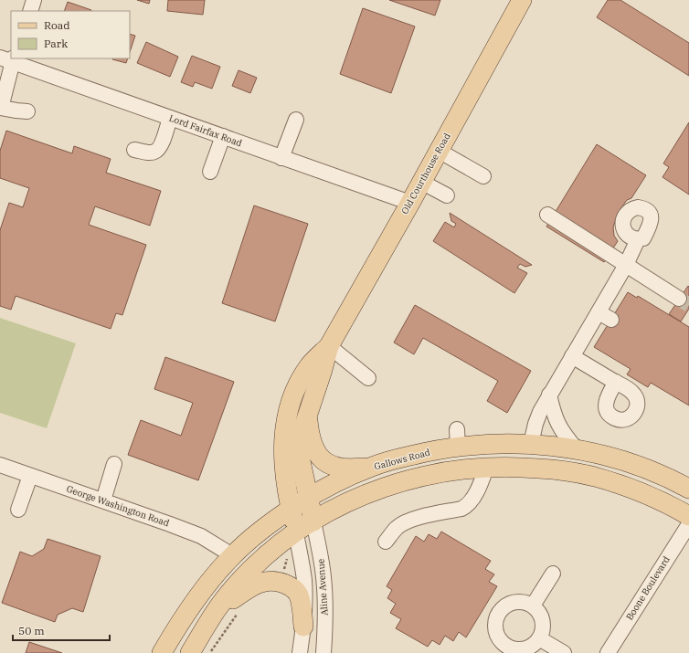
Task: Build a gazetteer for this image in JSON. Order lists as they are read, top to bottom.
{
  "streets": {
    "main road": ["Old Courthouse Road", "Gallows Road"],
    "street": [
      "Lord Fairfax Road",
      "George Washington Road",
      "Aline Avenue",
      "Boone Boulevard"
    ]
  },
  "crossings": [
    ["Lord Fairfax Road", "Old Courthouse Road"],
    ["Old Courthouse Road", "Gallows Road"],
    ["Old Courthouse Road", "Aline Avenue"],
    ["Gallows Road", "George Washington Road"]
  ],
  "legend": ["Road", "Park"],
  "scale_bar": "50 m"
}
